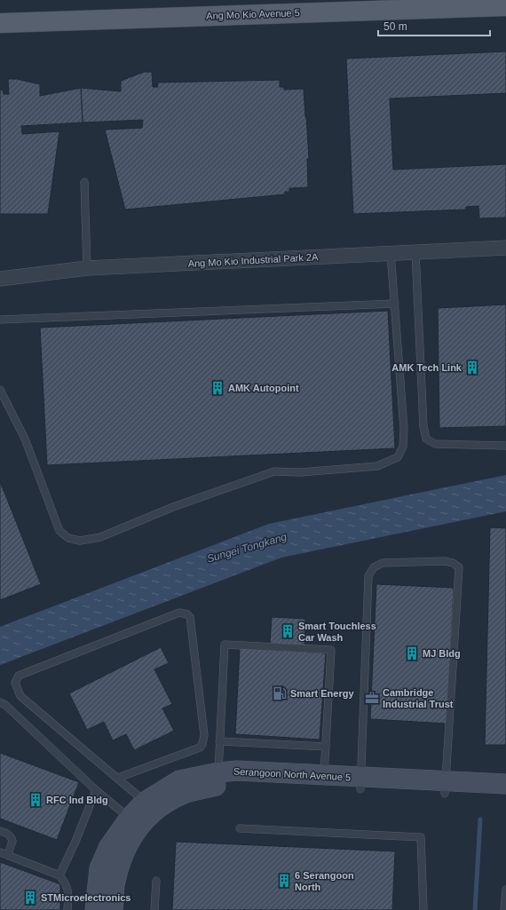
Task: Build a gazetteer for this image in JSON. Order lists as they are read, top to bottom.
{
  "streets": {
    "main road": ["Ang Mo Kio Avenue 5"],
    "street": ["Ang Mo Kio Industrial Park 2A", "Serangoon North Avenue 5"]
  },
  "water": ["Sungei Tongkang"],
  "places": {
    "building": [
      "AMK Tech Link",
      "AMK Autopoint",
      "Smart Touchless Car Wash",
      "MJ Bldg",
      "RFC Ind Bldg",
      "6 Serangoon North",
      "STMicroelectronics"
    ],
    "fuel station": ["Smart Energy"],
    "office": ["Cambridge Industrial Trust"]
  },
  "scale_bar": "50 m"
}
